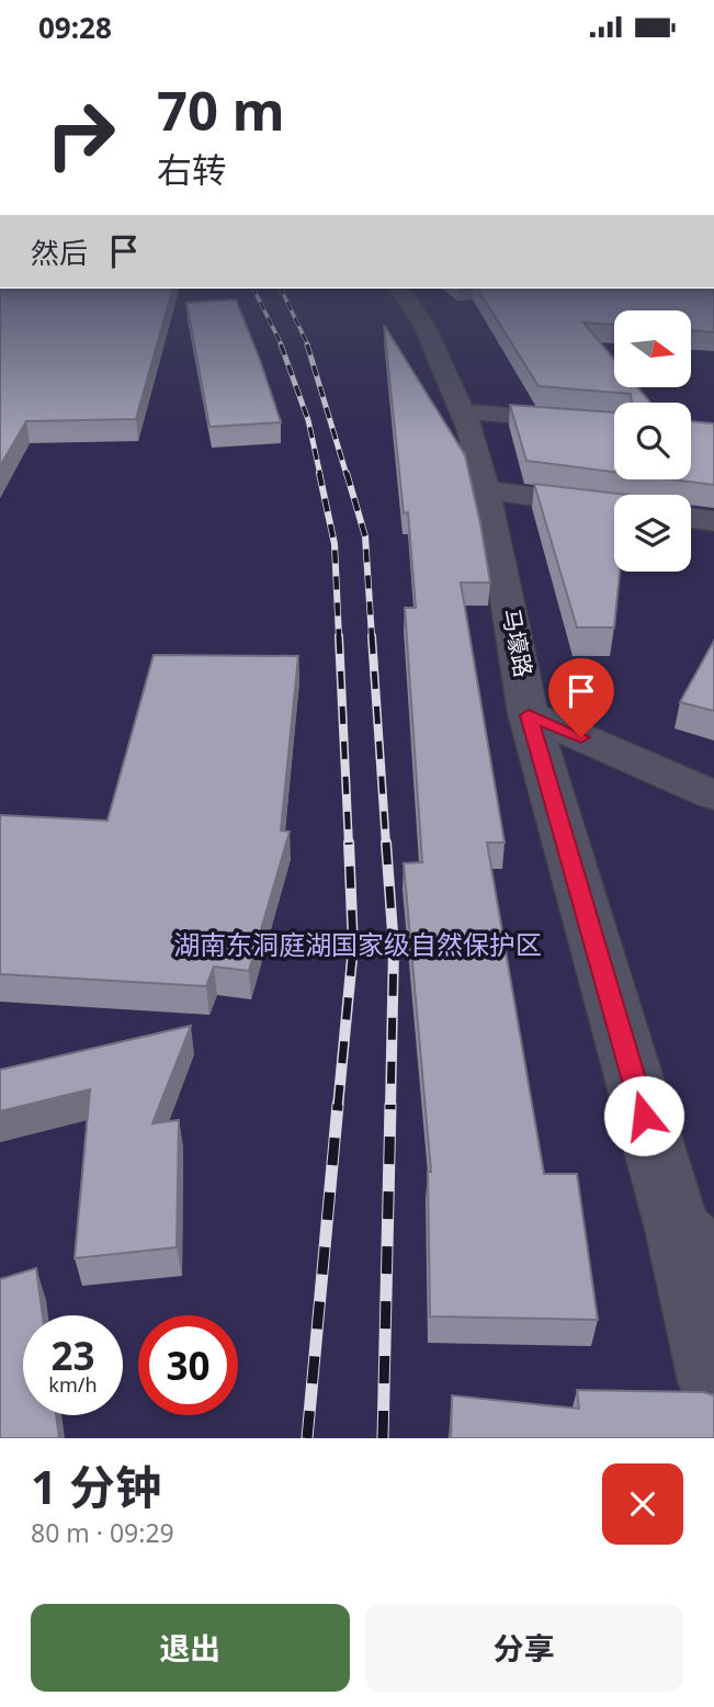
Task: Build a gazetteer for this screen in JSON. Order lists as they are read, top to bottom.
{
  "streets": {
    "street": ["马壕路"]
  },
  "parks": ["湖南东洞庭湖国家级自然保护区"],
  "north": "right",
  "page": {
    "status": "09:28",
    "turn": ["70 m", "右转"],
    "then": "然后",
    "speed": "23 km/h",
    "limit": "30",
    "heading": ["1 分钟", "80 m · 09:29"],
    "buttons": ["退出", "分享"]
  }
}
